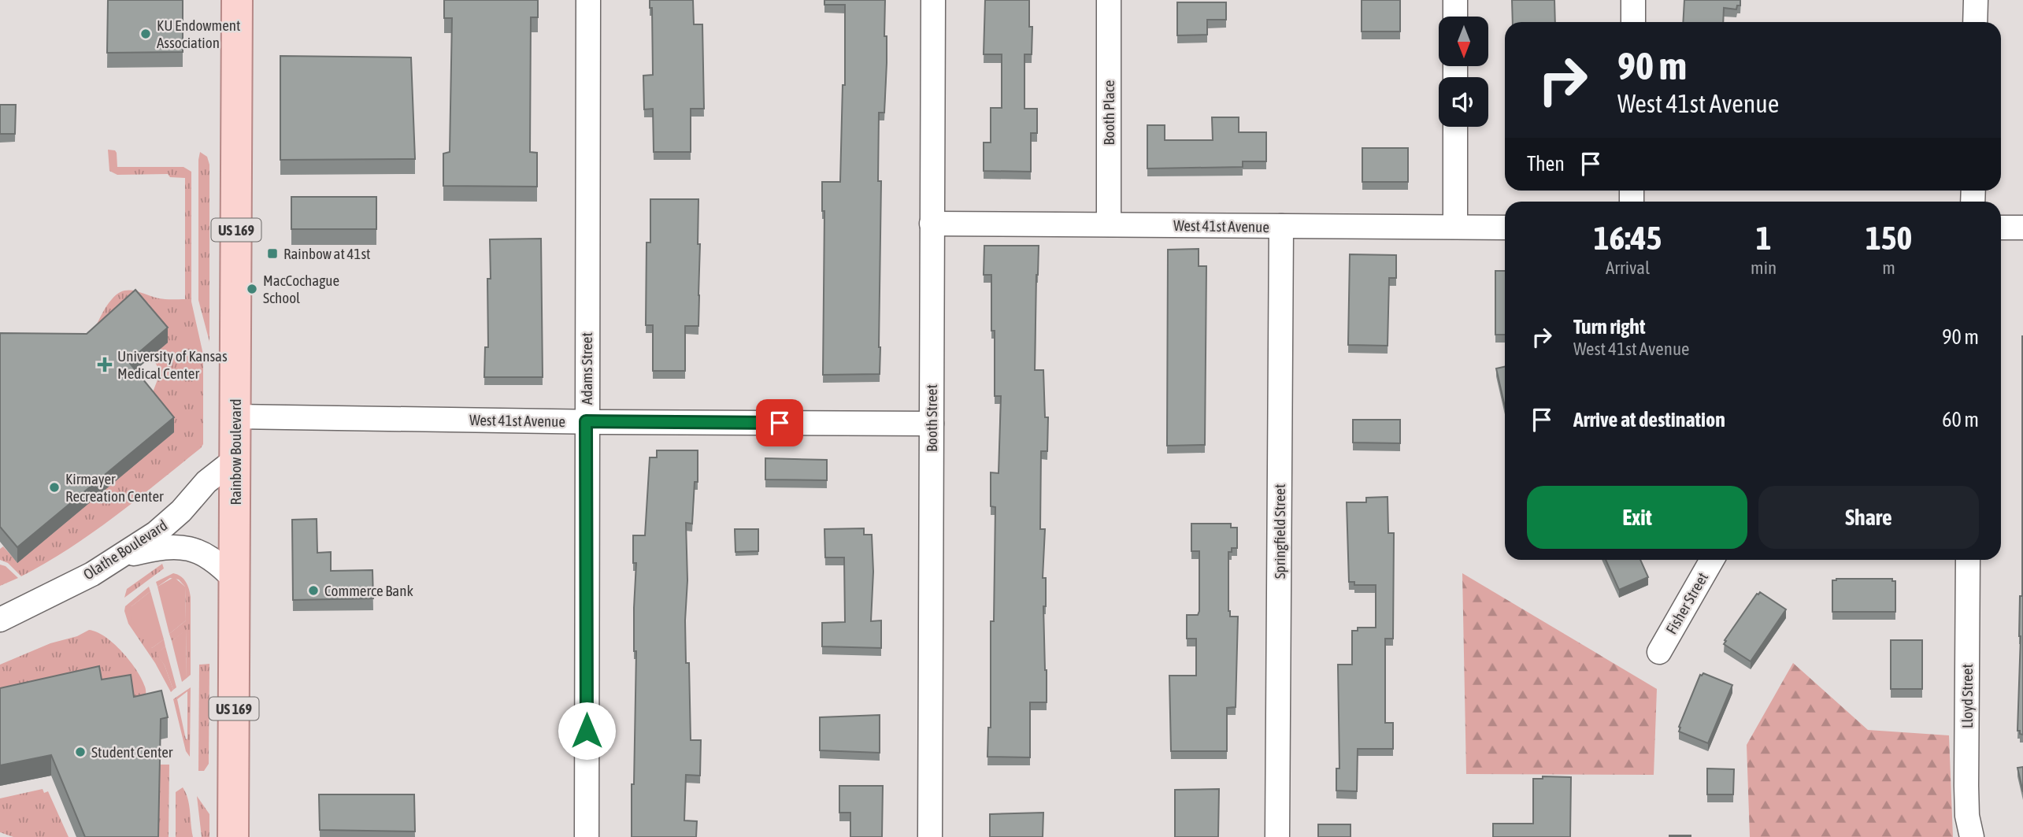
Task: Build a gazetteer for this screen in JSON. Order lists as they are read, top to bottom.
{
  "streets": {
    "main road": ["US 169", "Rainbow Boulevard"],
    "street": [
      "Booth Place",
      "West 41st Avenue",
      "Adams Street",
      "Booth Street",
      "Springfield Street",
      "Olathe Boulevard",
      "Fisher Street",
      "Lloyd Street"
    ]
  },
  "crossings": [
    ["Booth Place", "West 41st Avenue"],
    ["West 41st Avenue", "Adams Street"],
    ["West 41st Avenue", "Booth Street"],
    ["West 41st Avenue", "Rainbow Boulevard"],
    ["West 41st Avenue", "Springfield Street"],
    ["Rainbow Boulevard", "Olathe Boulevard"]
  ],
  "places": {
    "other": [
      "KU Endowment Association",
      "MacCochague School",
      "Kirmayer Recreation Center",
      "Commerce Bank",
      "Student Center"
    ],
    "transit": ["Rainbow at 41st"],
    "health": ["University of Kansas Medical Center"]
  },
  "north": "bottom",
  "page": {
    "turn": ["90 m", "West 41st Avenue"],
    "then": "Then",
    "eta": [
      "16:45",
      "Arrival",
      "1",
      "min",
      "150",
      "m"
    ],
    "list": [
      {
        "name": "Turn right",
        "note": "West 41st Avenue",
        "value": "90 m"
      },
      {
        "name": "Arrive at destination",
        "value": "60 m"
      }
    ],
    "buttons": ["Exit", "Share"]
  }
}
